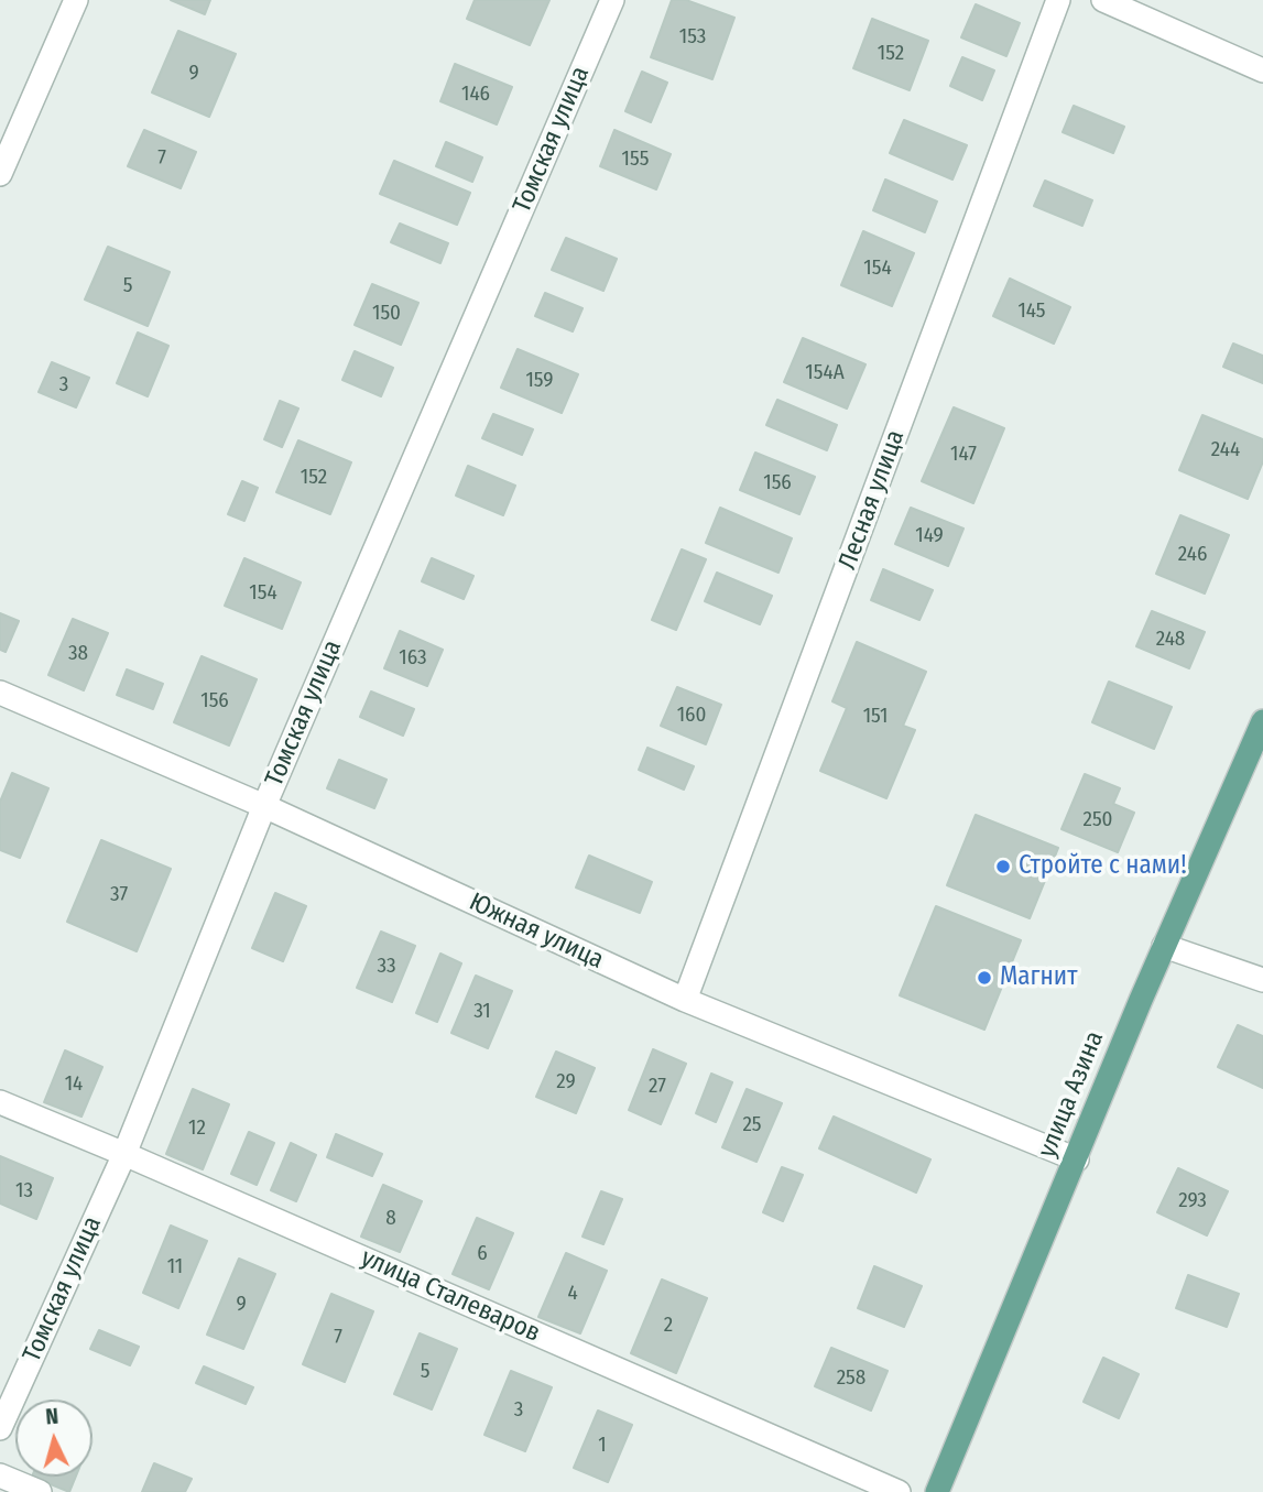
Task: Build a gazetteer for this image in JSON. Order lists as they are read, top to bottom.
{
  "streets": {
    "main road": ["улица Азина"],
    "street": [
      "Томская улица",
      "Лесная улица",
      "Южная улица",
      "улица Сталеваров"
    ]
  },
  "crossings": [
    ["Томская улица", "Южная улица"],
    ["Томская улица", "улица Сталеваров"],
    ["Лесная улица", "Южная улица"],
    ["Южная улица", "улица Азина"]
  ],
  "places": ["Стройте с нами!", "Магнит"],
  "house_numbers": [
    "153",
    "152",
    "9",
    "146",
    "7",
    "155",
    "154",
    "5",
    "145",
    "150",
    "154А",
    "159",
    "3",
    "244",
    "147",
    "152",
    "156",
    "149",
    "246",
    "154",
    "248",
    "38",
    "163",
    "156",
    "160",
    "151",
    "250",
    "37",
    "33",
    "31",
    "29",
    "14",
    "27",
    "25",
    "12",
    "13",
    "293",
    "8",
    "6",
    "11",
    "4",
    "9",
    "2",
    "7",
    "5",
    "258",
    "3",
    "1"
  ],
  "north": "top"
}
